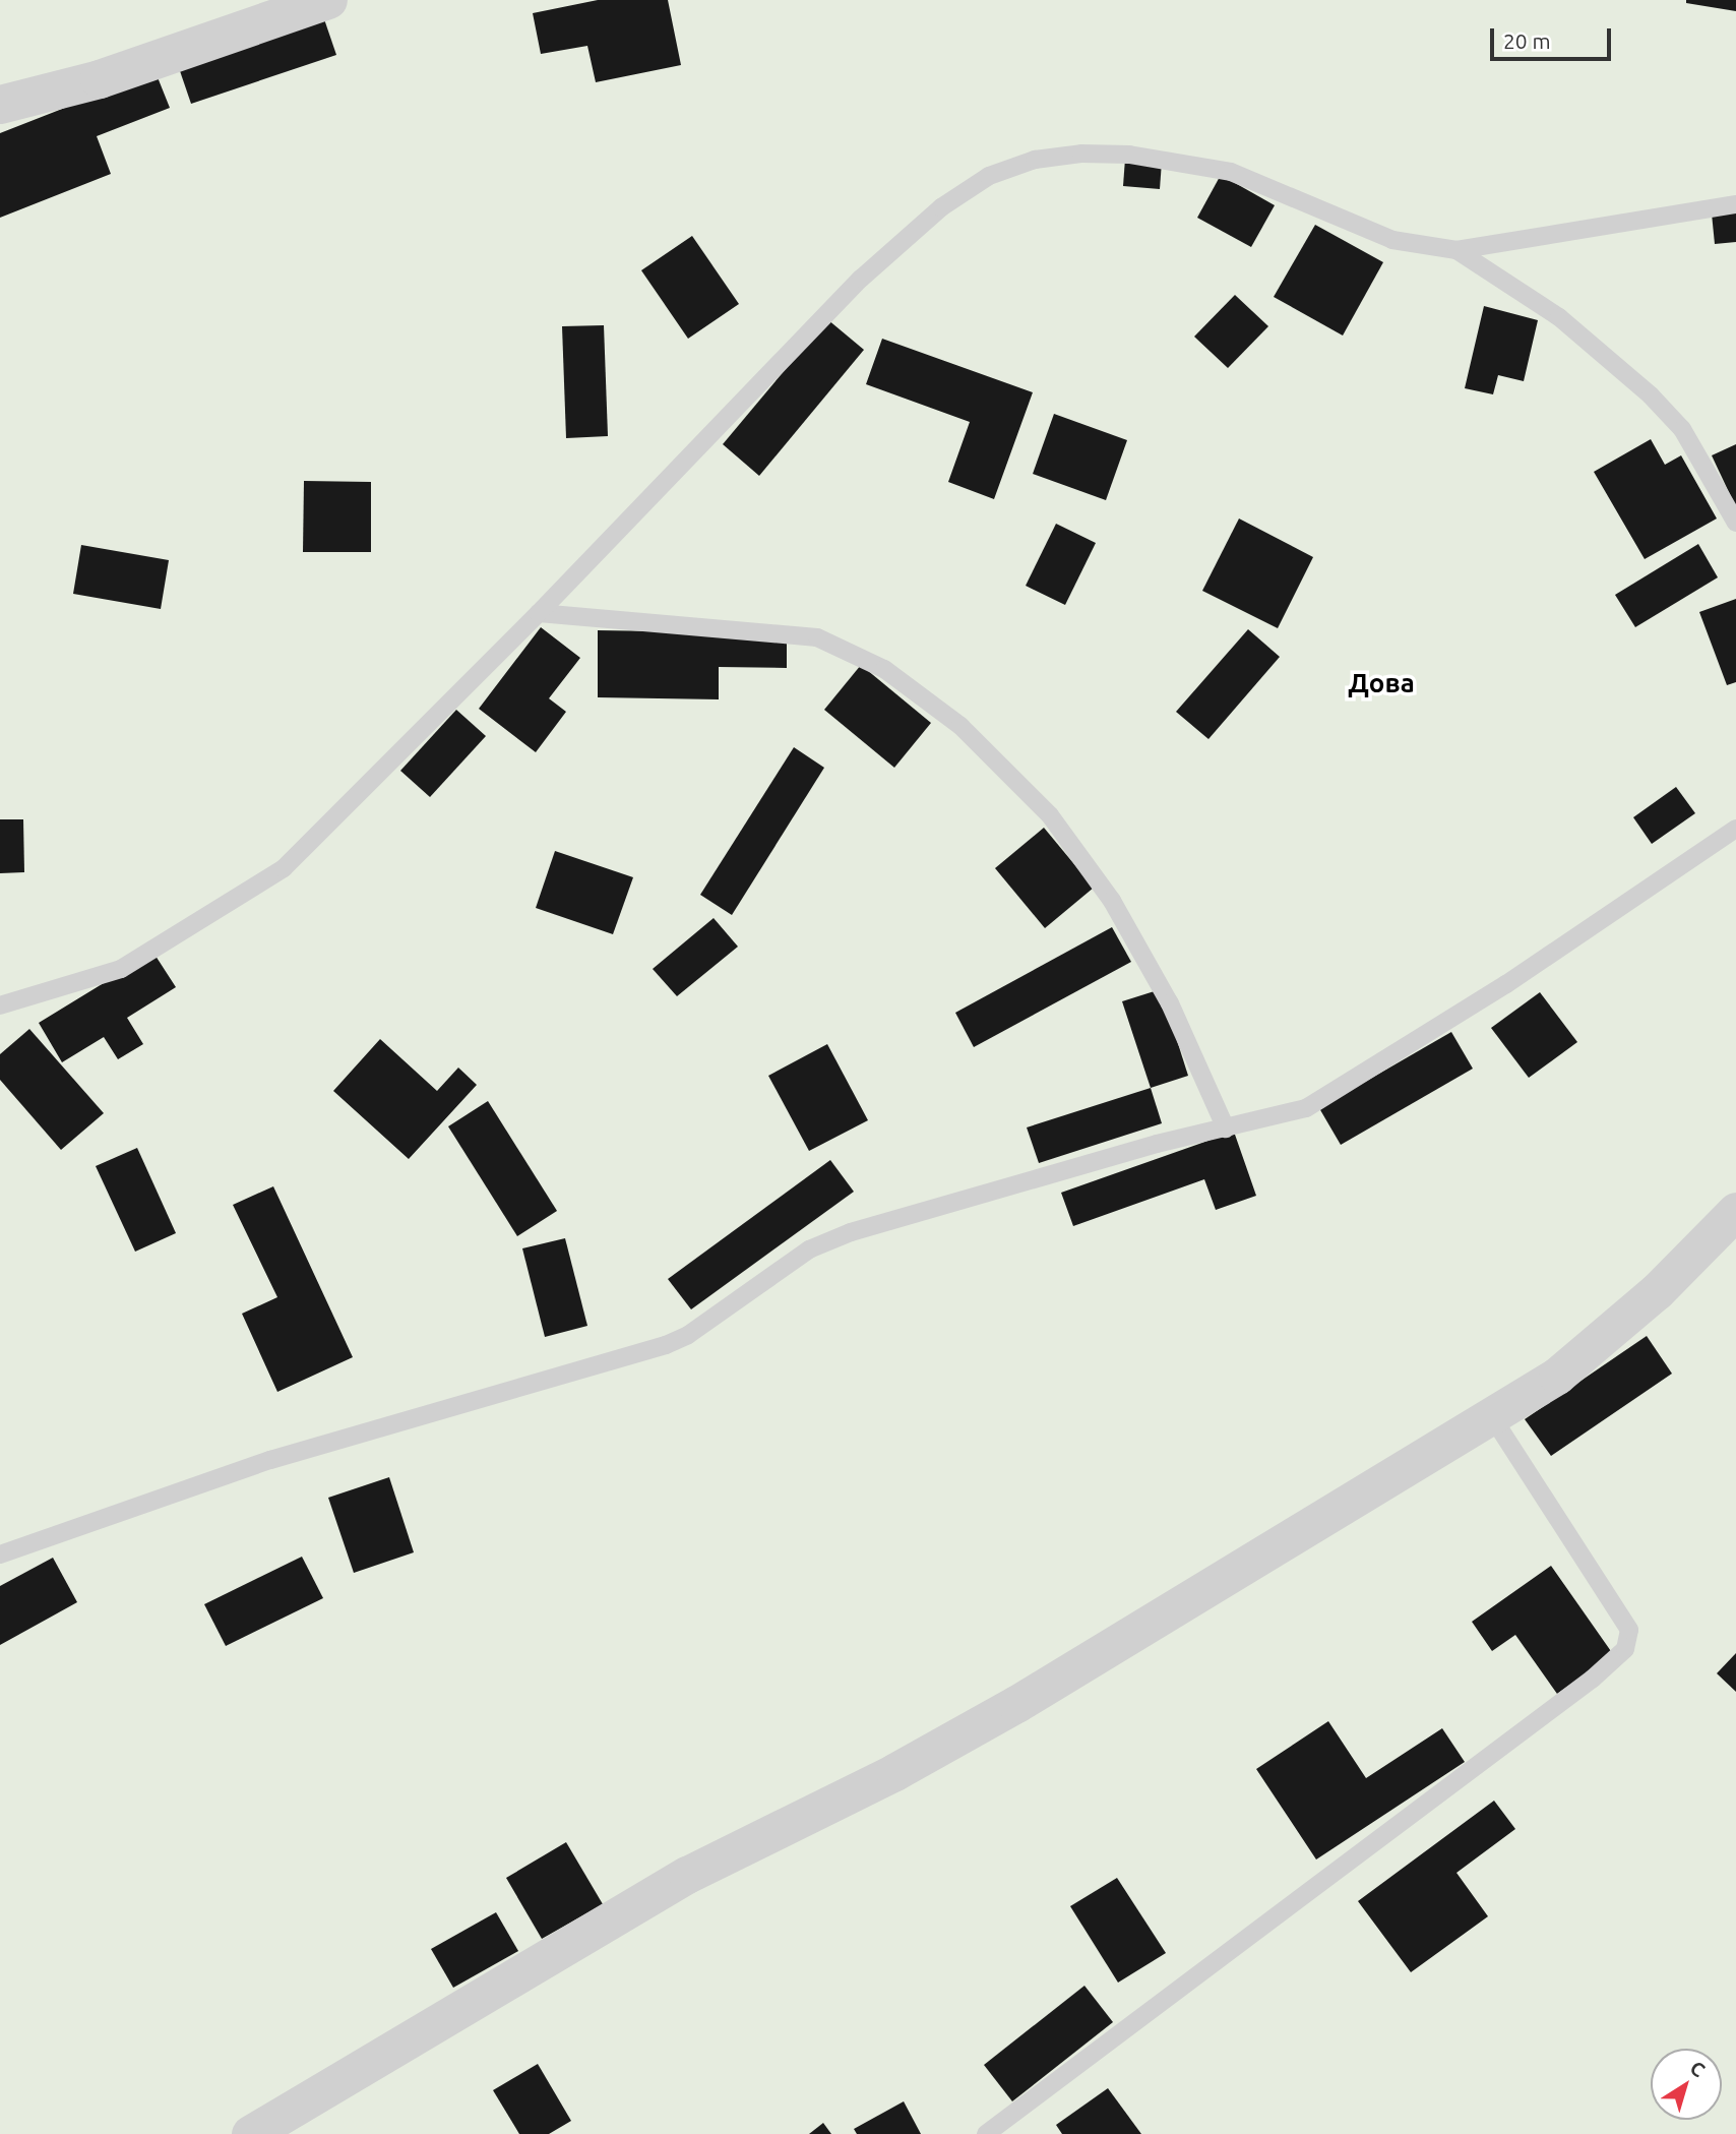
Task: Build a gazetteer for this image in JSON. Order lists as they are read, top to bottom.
{
  "districts": ["Дова"],
  "scale_bar": "20 m",
  "north": "top right"
}
